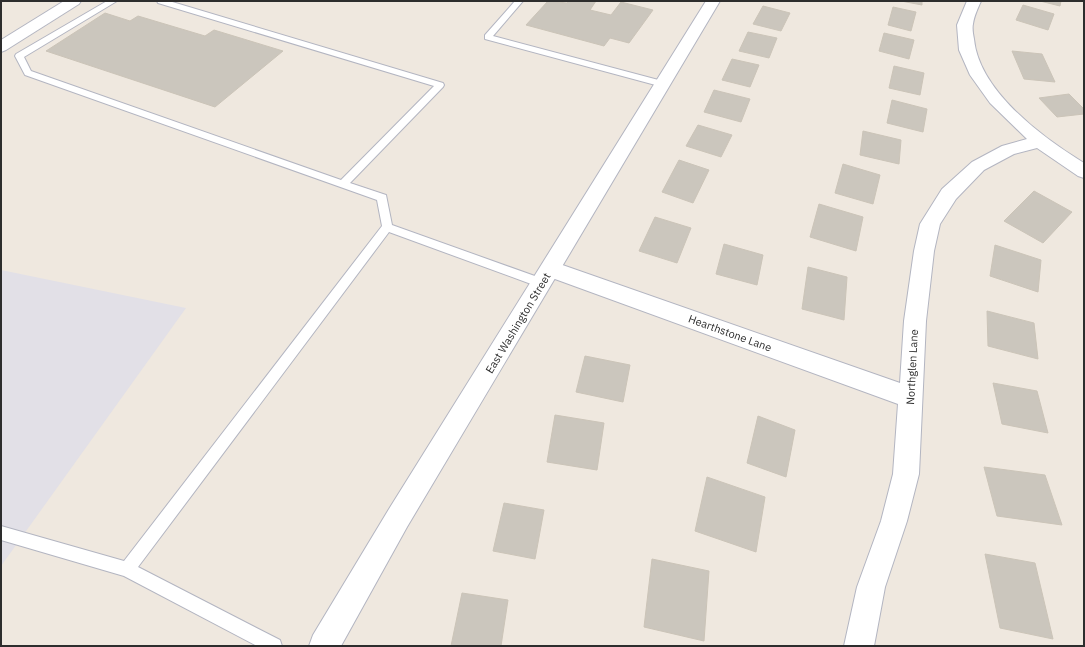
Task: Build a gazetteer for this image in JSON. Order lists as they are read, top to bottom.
{
  "streets": {
    "street": ["East Washington Street", "Hearthstone Lane", "Northglen Lane"]
  },
  "crossings": [
    ["East Washington Street", "Hearthstone Lane"],
    ["Hearthstone Lane", "Northglen Lane"]
  ]
}
